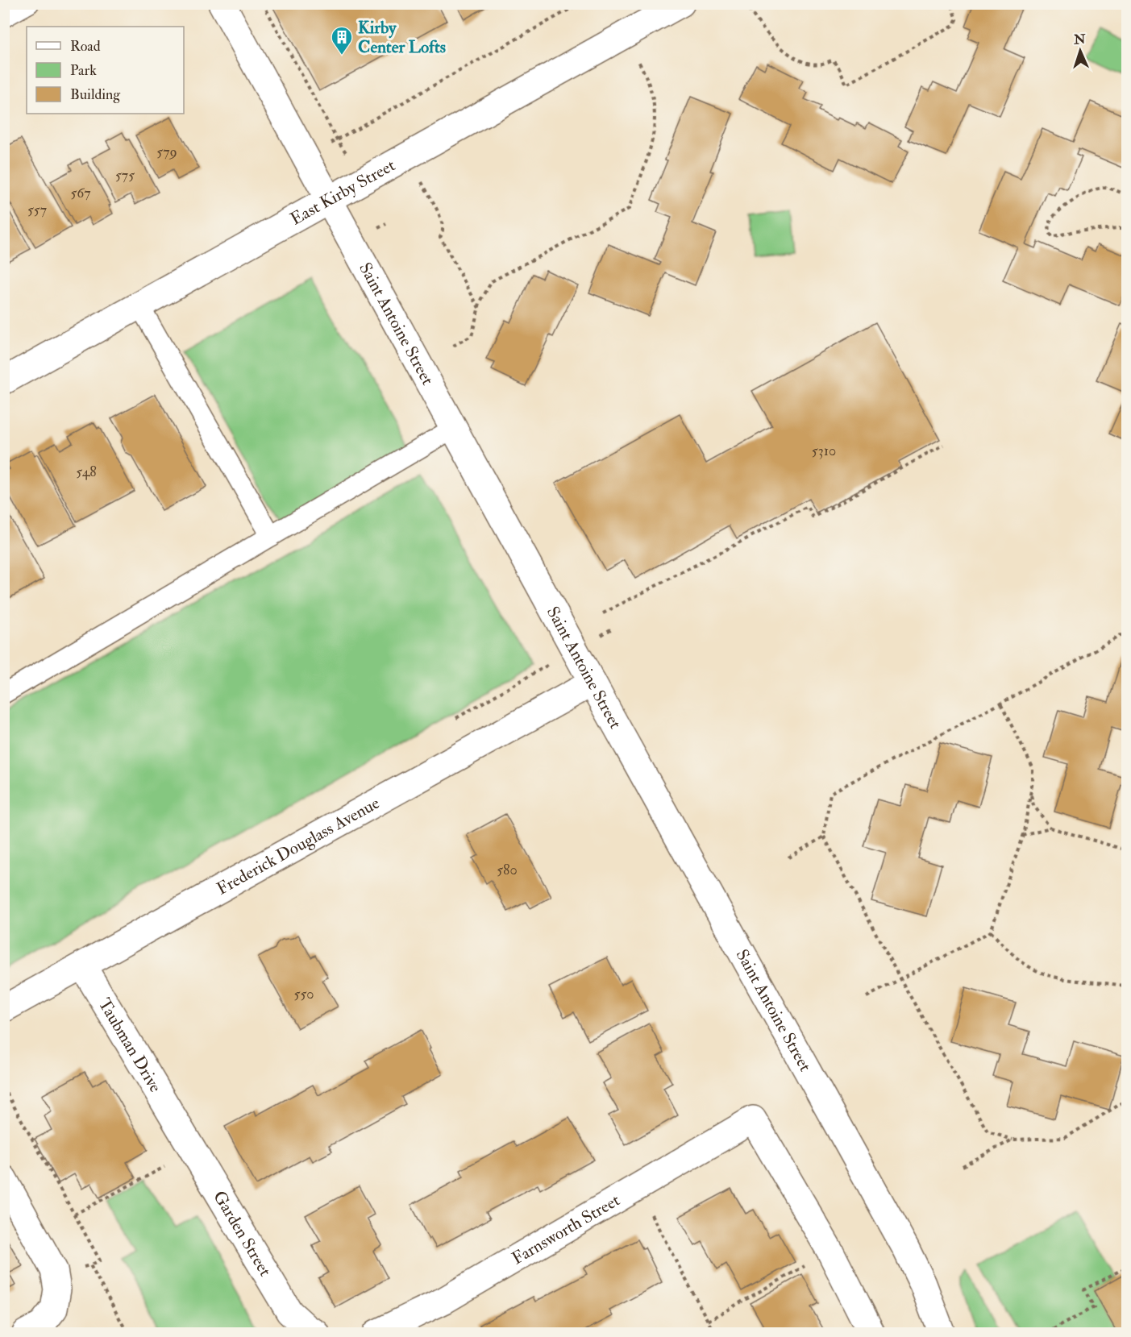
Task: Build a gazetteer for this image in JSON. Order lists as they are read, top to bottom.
{
  "streets": {
    "street": [
      "East Kirby Street",
      "Saint Antoine Street",
      "Frederick Douglass Avenue",
      "Taubman Drive",
      "Farnsworth Street",
      "Garden Street"
    ]
  },
  "crossings": [
    ["East Kirby Street", "Saint Antoine Street"],
    ["Saint Antoine Street", "Frederick Douglass Avenue"],
    ["Frederick Douglass Avenue", "Taubman Drive"],
    ["Taubman Drive", "Garden Street"]
  ],
  "places": {
    "building": ["Kirby Center Lofts"]
  },
  "house_numbers": [
    "579",
    "575",
    "567",
    "557",
    "5310",
    "548",
    "580",
    "550"
  ],
  "legend": ["Road", "Park", "Building"],
  "north": "top"
}
